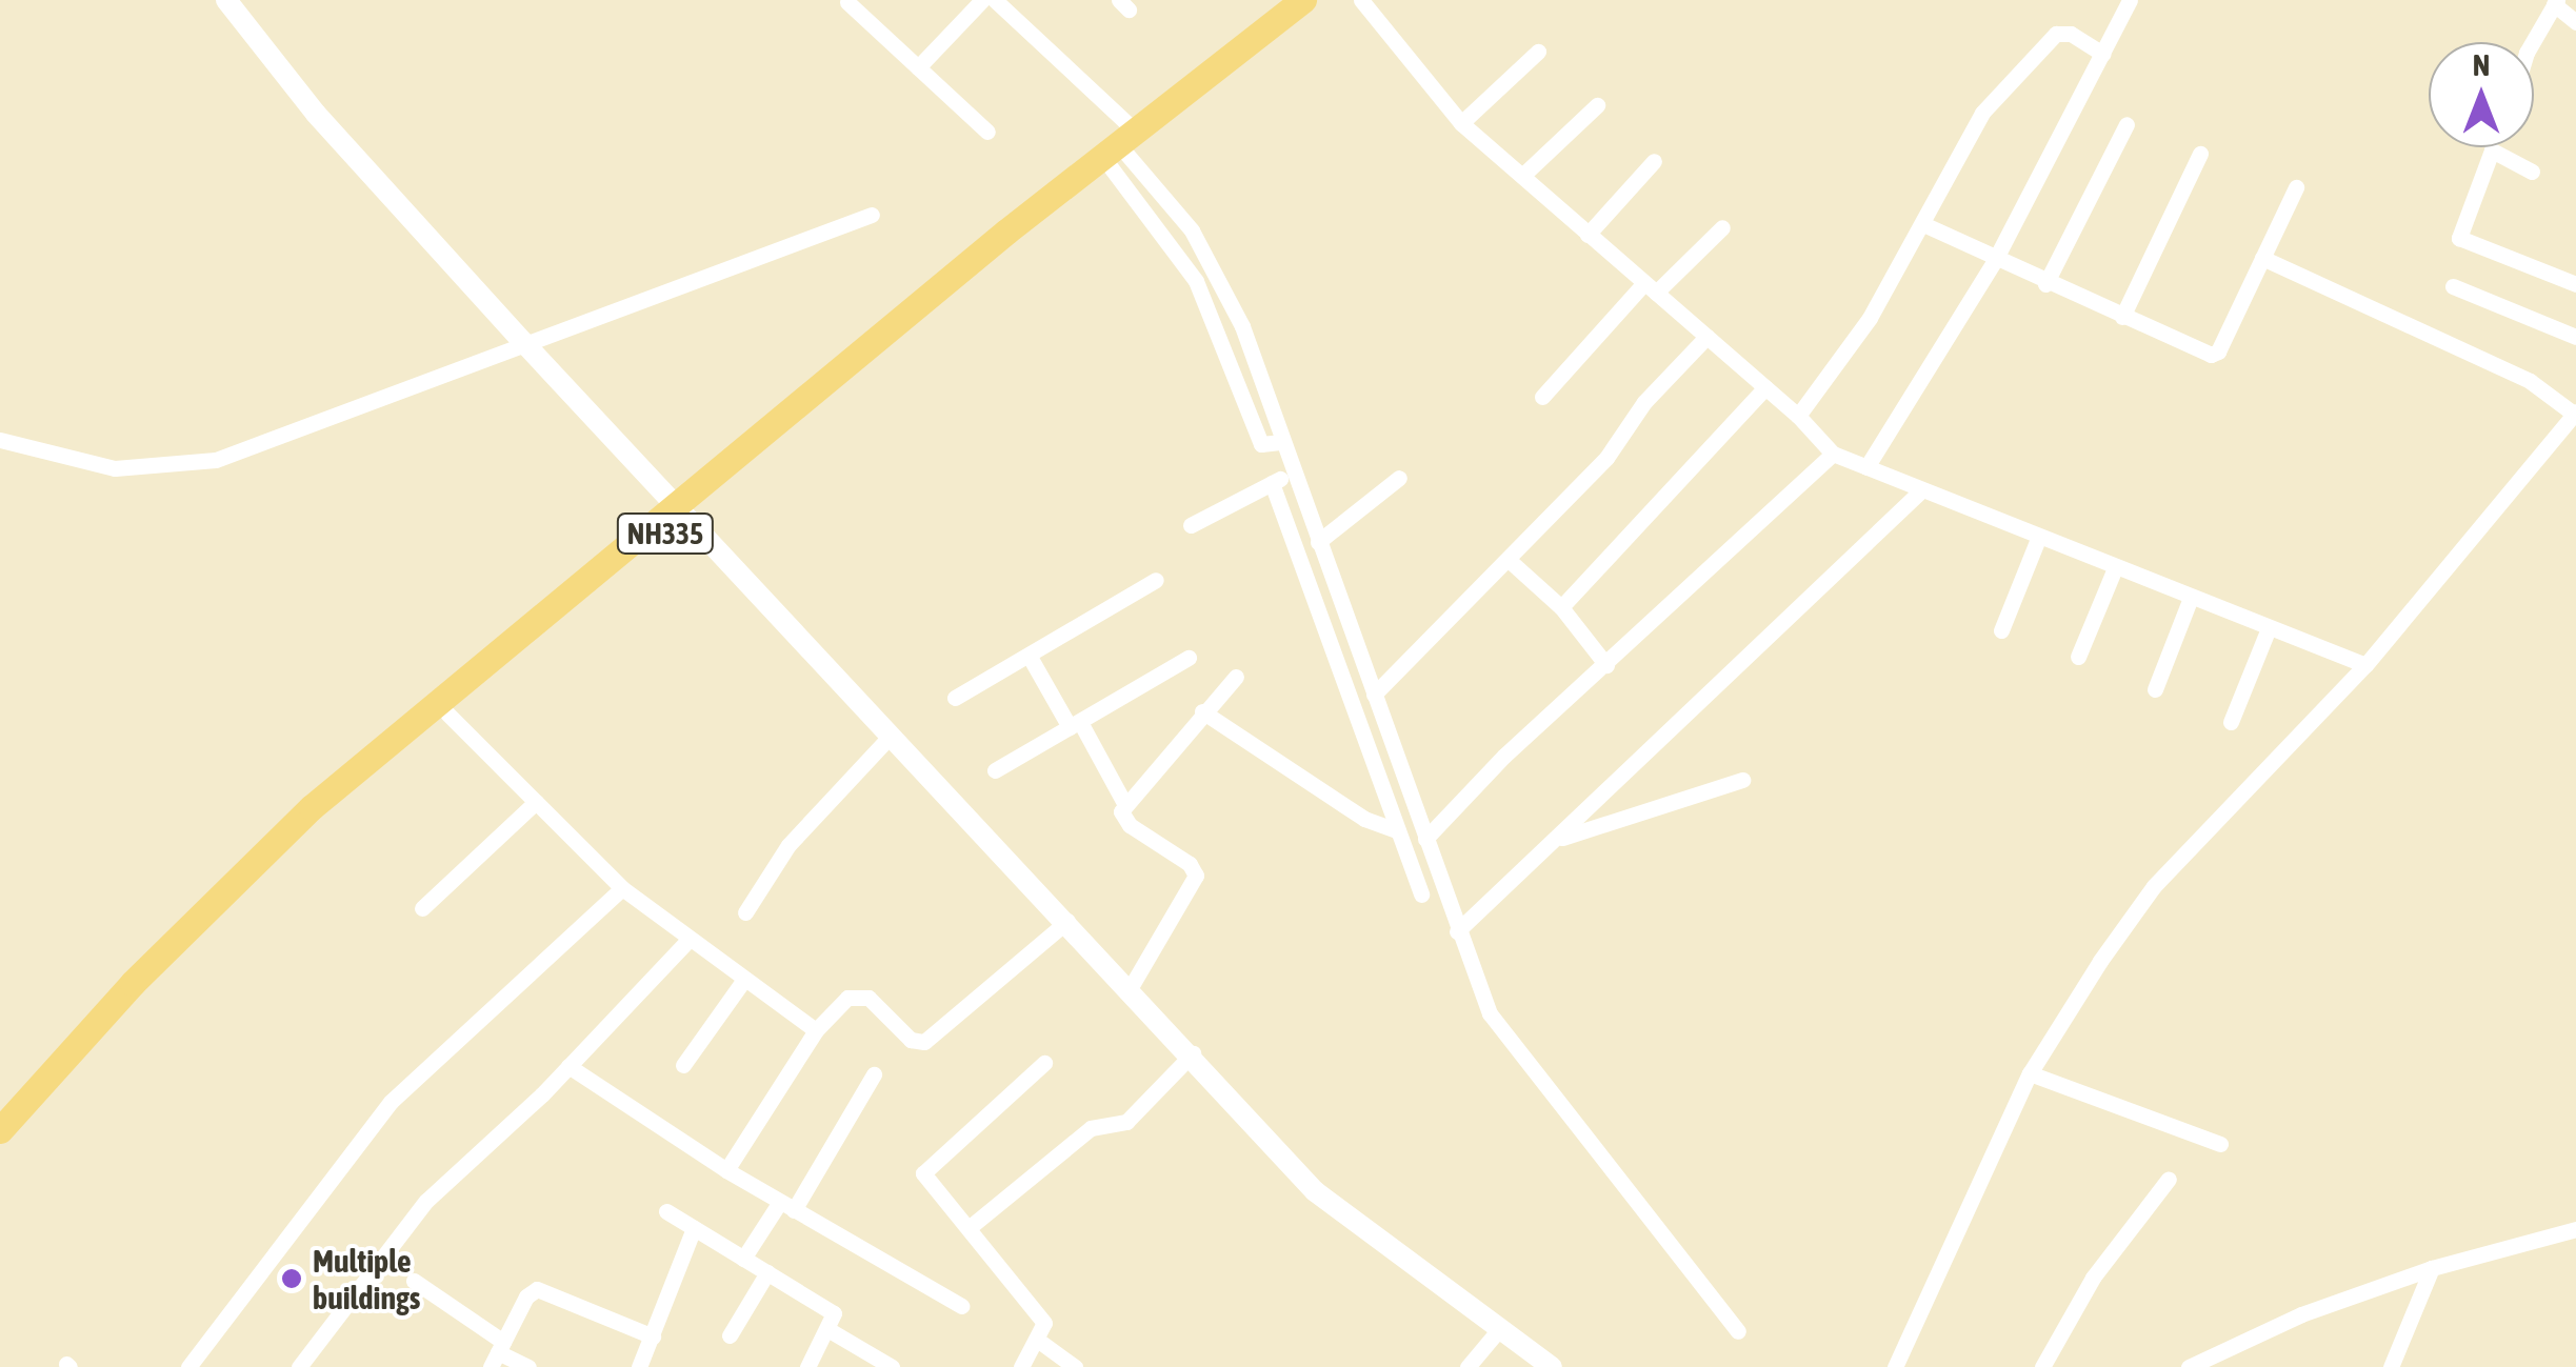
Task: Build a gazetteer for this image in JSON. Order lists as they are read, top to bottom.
{
  "streets": {
    "highway": ["NH335"]
  },
  "places": ["Multiple buildings"],
  "north": "top"
}
